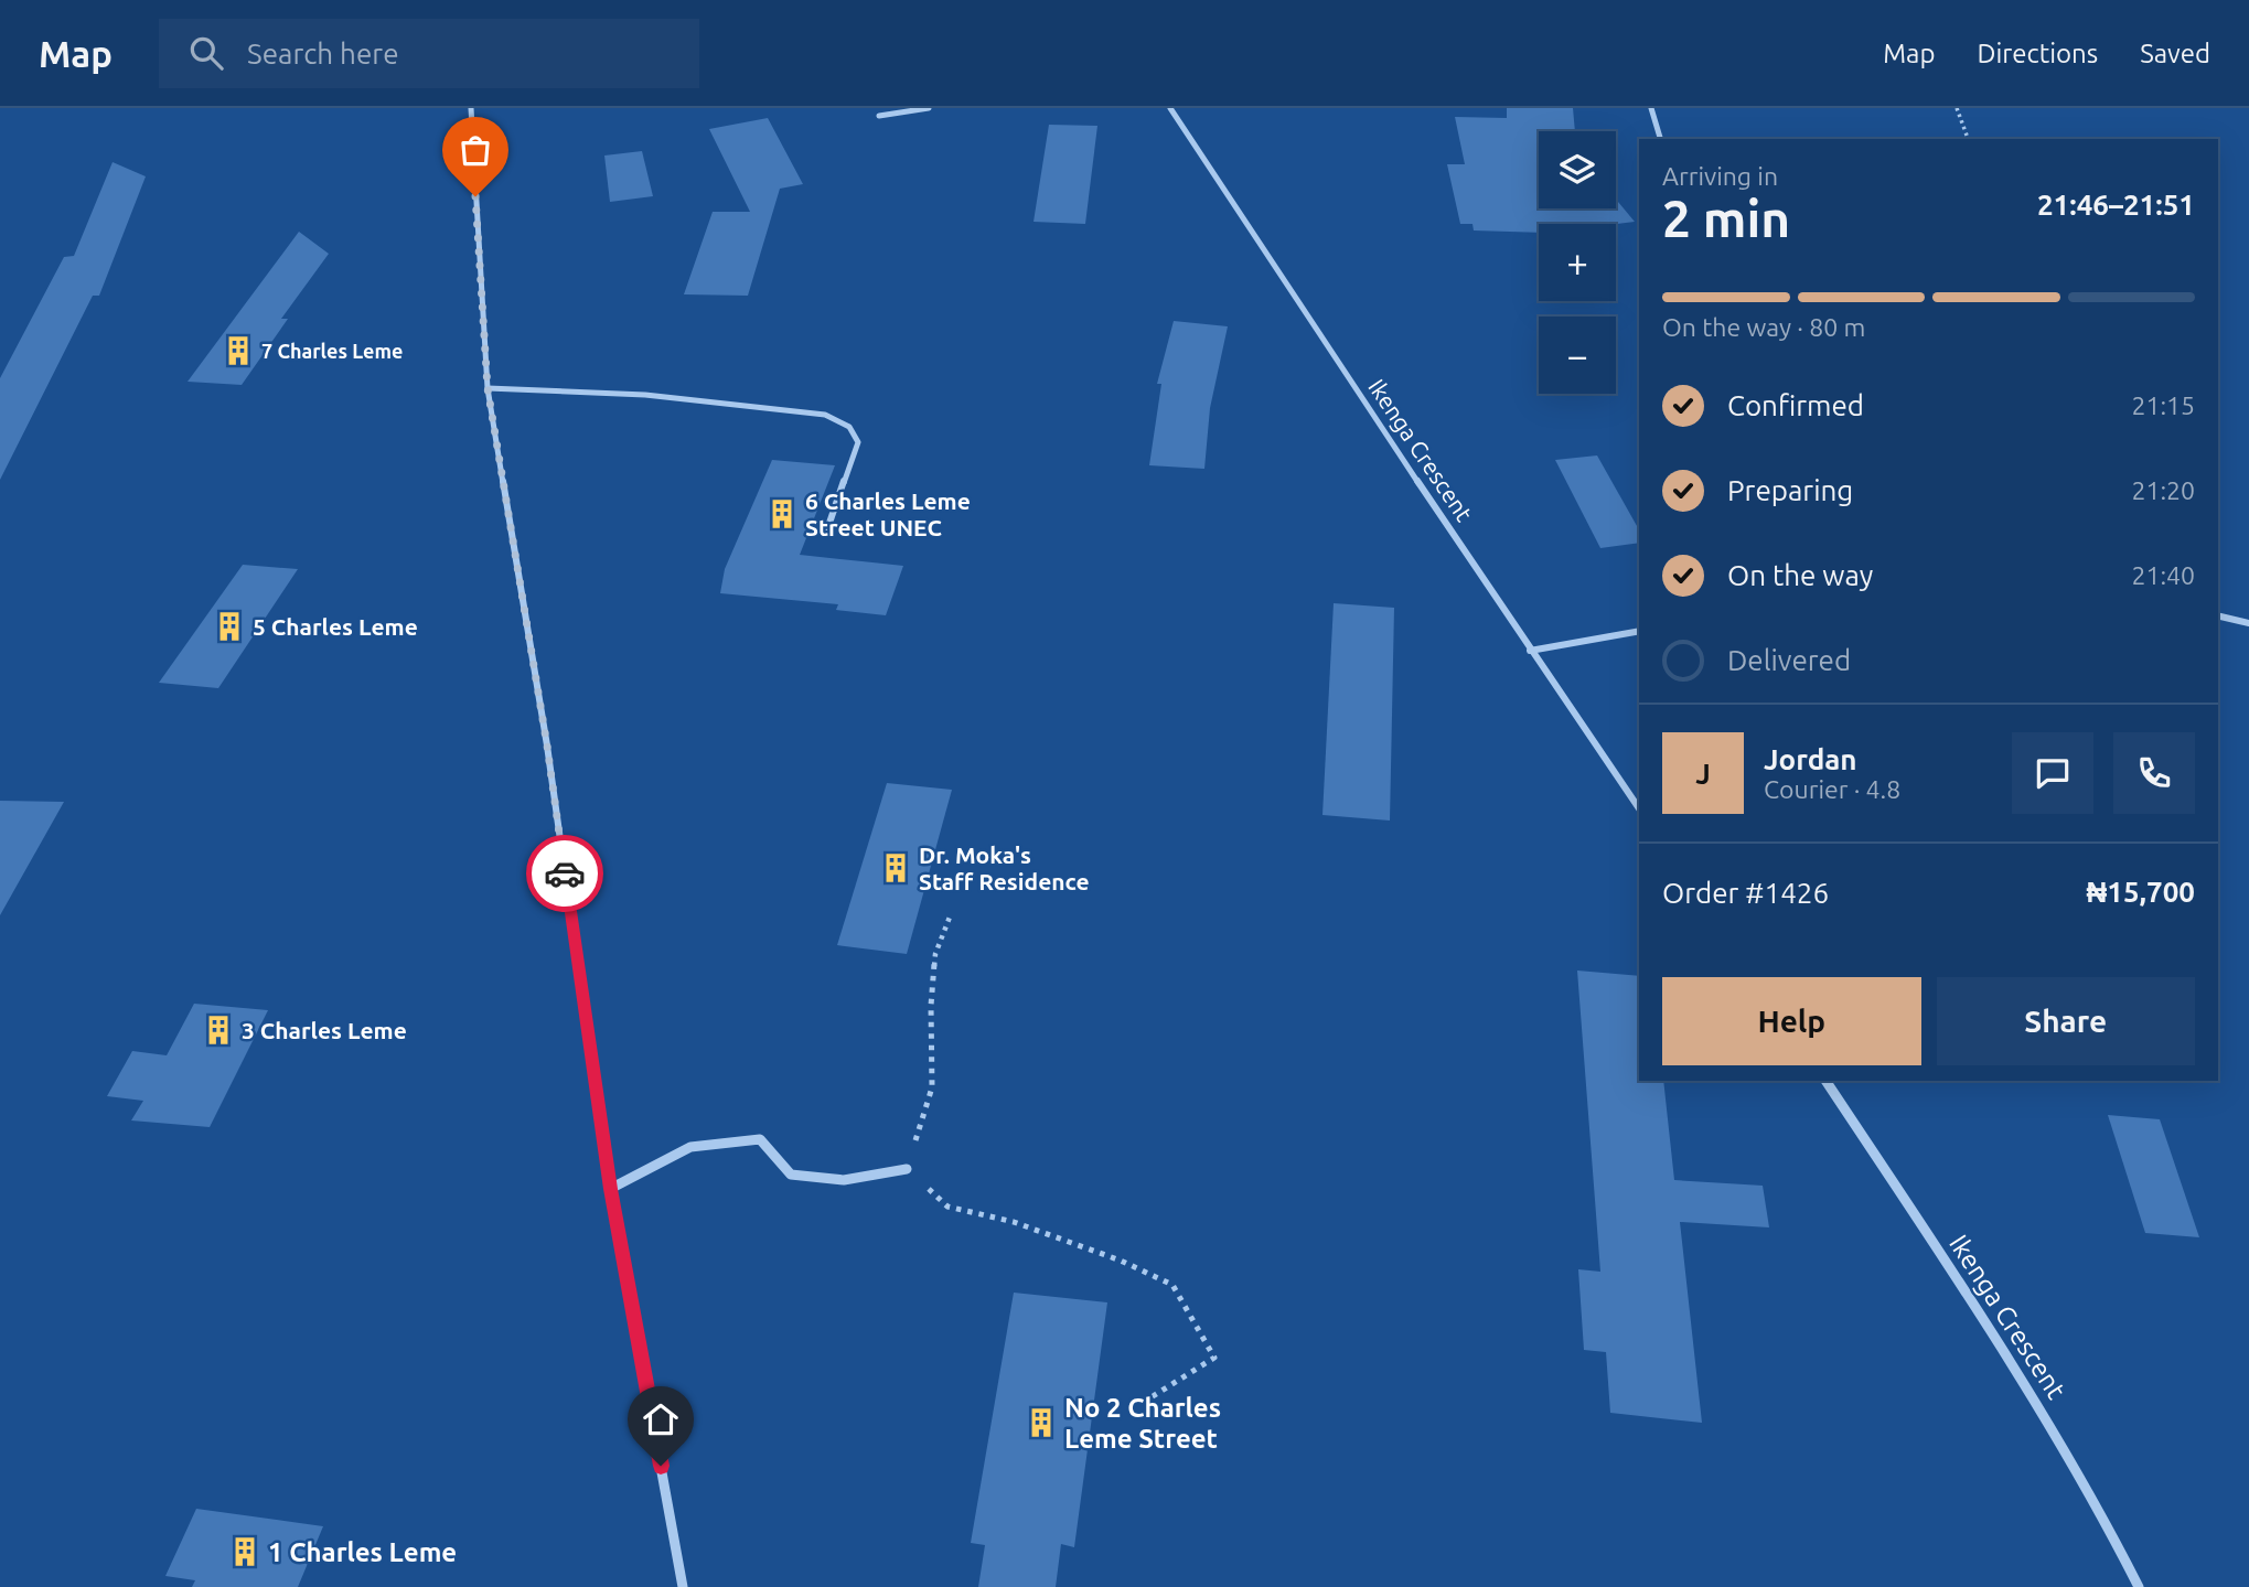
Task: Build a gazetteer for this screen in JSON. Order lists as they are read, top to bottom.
{
  "streets": {
    "street": ["Ikenga Crescent"]
  },
  "places": {
    "building": [
      "7 Charles Leme",
      "6 Charles Leme Street UNEC",
      "5 Charles Leme",
      "Dr. Moka's Staff Residence",
      "3 Charles Leme",
      "No 2 Charles Leme Street",
      "1 Charles Leme"
    ]
  },
  "page": {
    "header": "Map",
    "search": "Search here",
    "nav": ["Map", "Directions", "Saved"],
    "map_buttons": ["+", "−"],
    "heading": ["2 min", "Arriving in", "21:46–21:51"],
    "panel": [
      "Jordan",
      "Courier · 4.8",
      "Order #1426",
      "₦15,700"
    ],
    "bar": "On the way · 80 m",
    "list": [
      ["Confirmed", "21:15"],
      ["Preparing", "21:20"],
      ["On the way", "21:40"],
      "Delivered"
    ],
    "round": "J",
    "buttons": ["Help", "Share"]
  }
}
